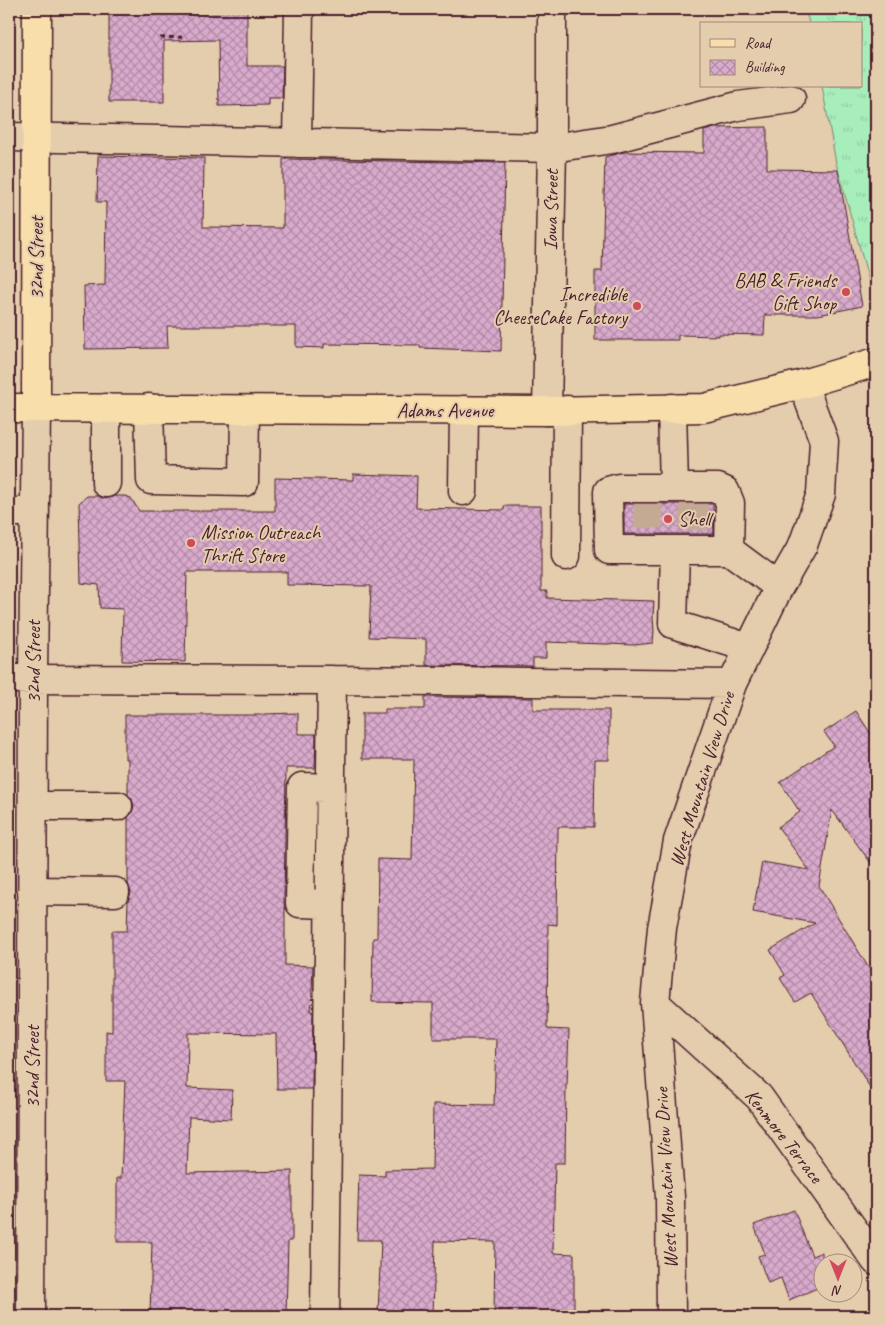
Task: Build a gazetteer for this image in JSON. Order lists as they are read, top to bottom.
{
  "streets": {
    "main road": ["32nd Street", "Adams Avenue"],
    "street": ["Iowa Street", "West Mountain View Drive", "Kenmore Terrace"]
  },
  "crossings": [
    ["Iowa Street", "Adams Avenue"],
    ["32nd Street", "Adams Avenue"],
    ["Adams Avenue", "West Mountain View Drive"],
    ["West Mountain View Drive", "Kenmore Terrace"]
  ],
  "places": [
    "BAB & Friends Gift Shop",
    "Incredible CheeseCake Factory",
    "Shell",
    "Mission Outreach Thrift Store"
  ],
  "legend": ["Road", "Building"],
  "north": "bottom"
}
